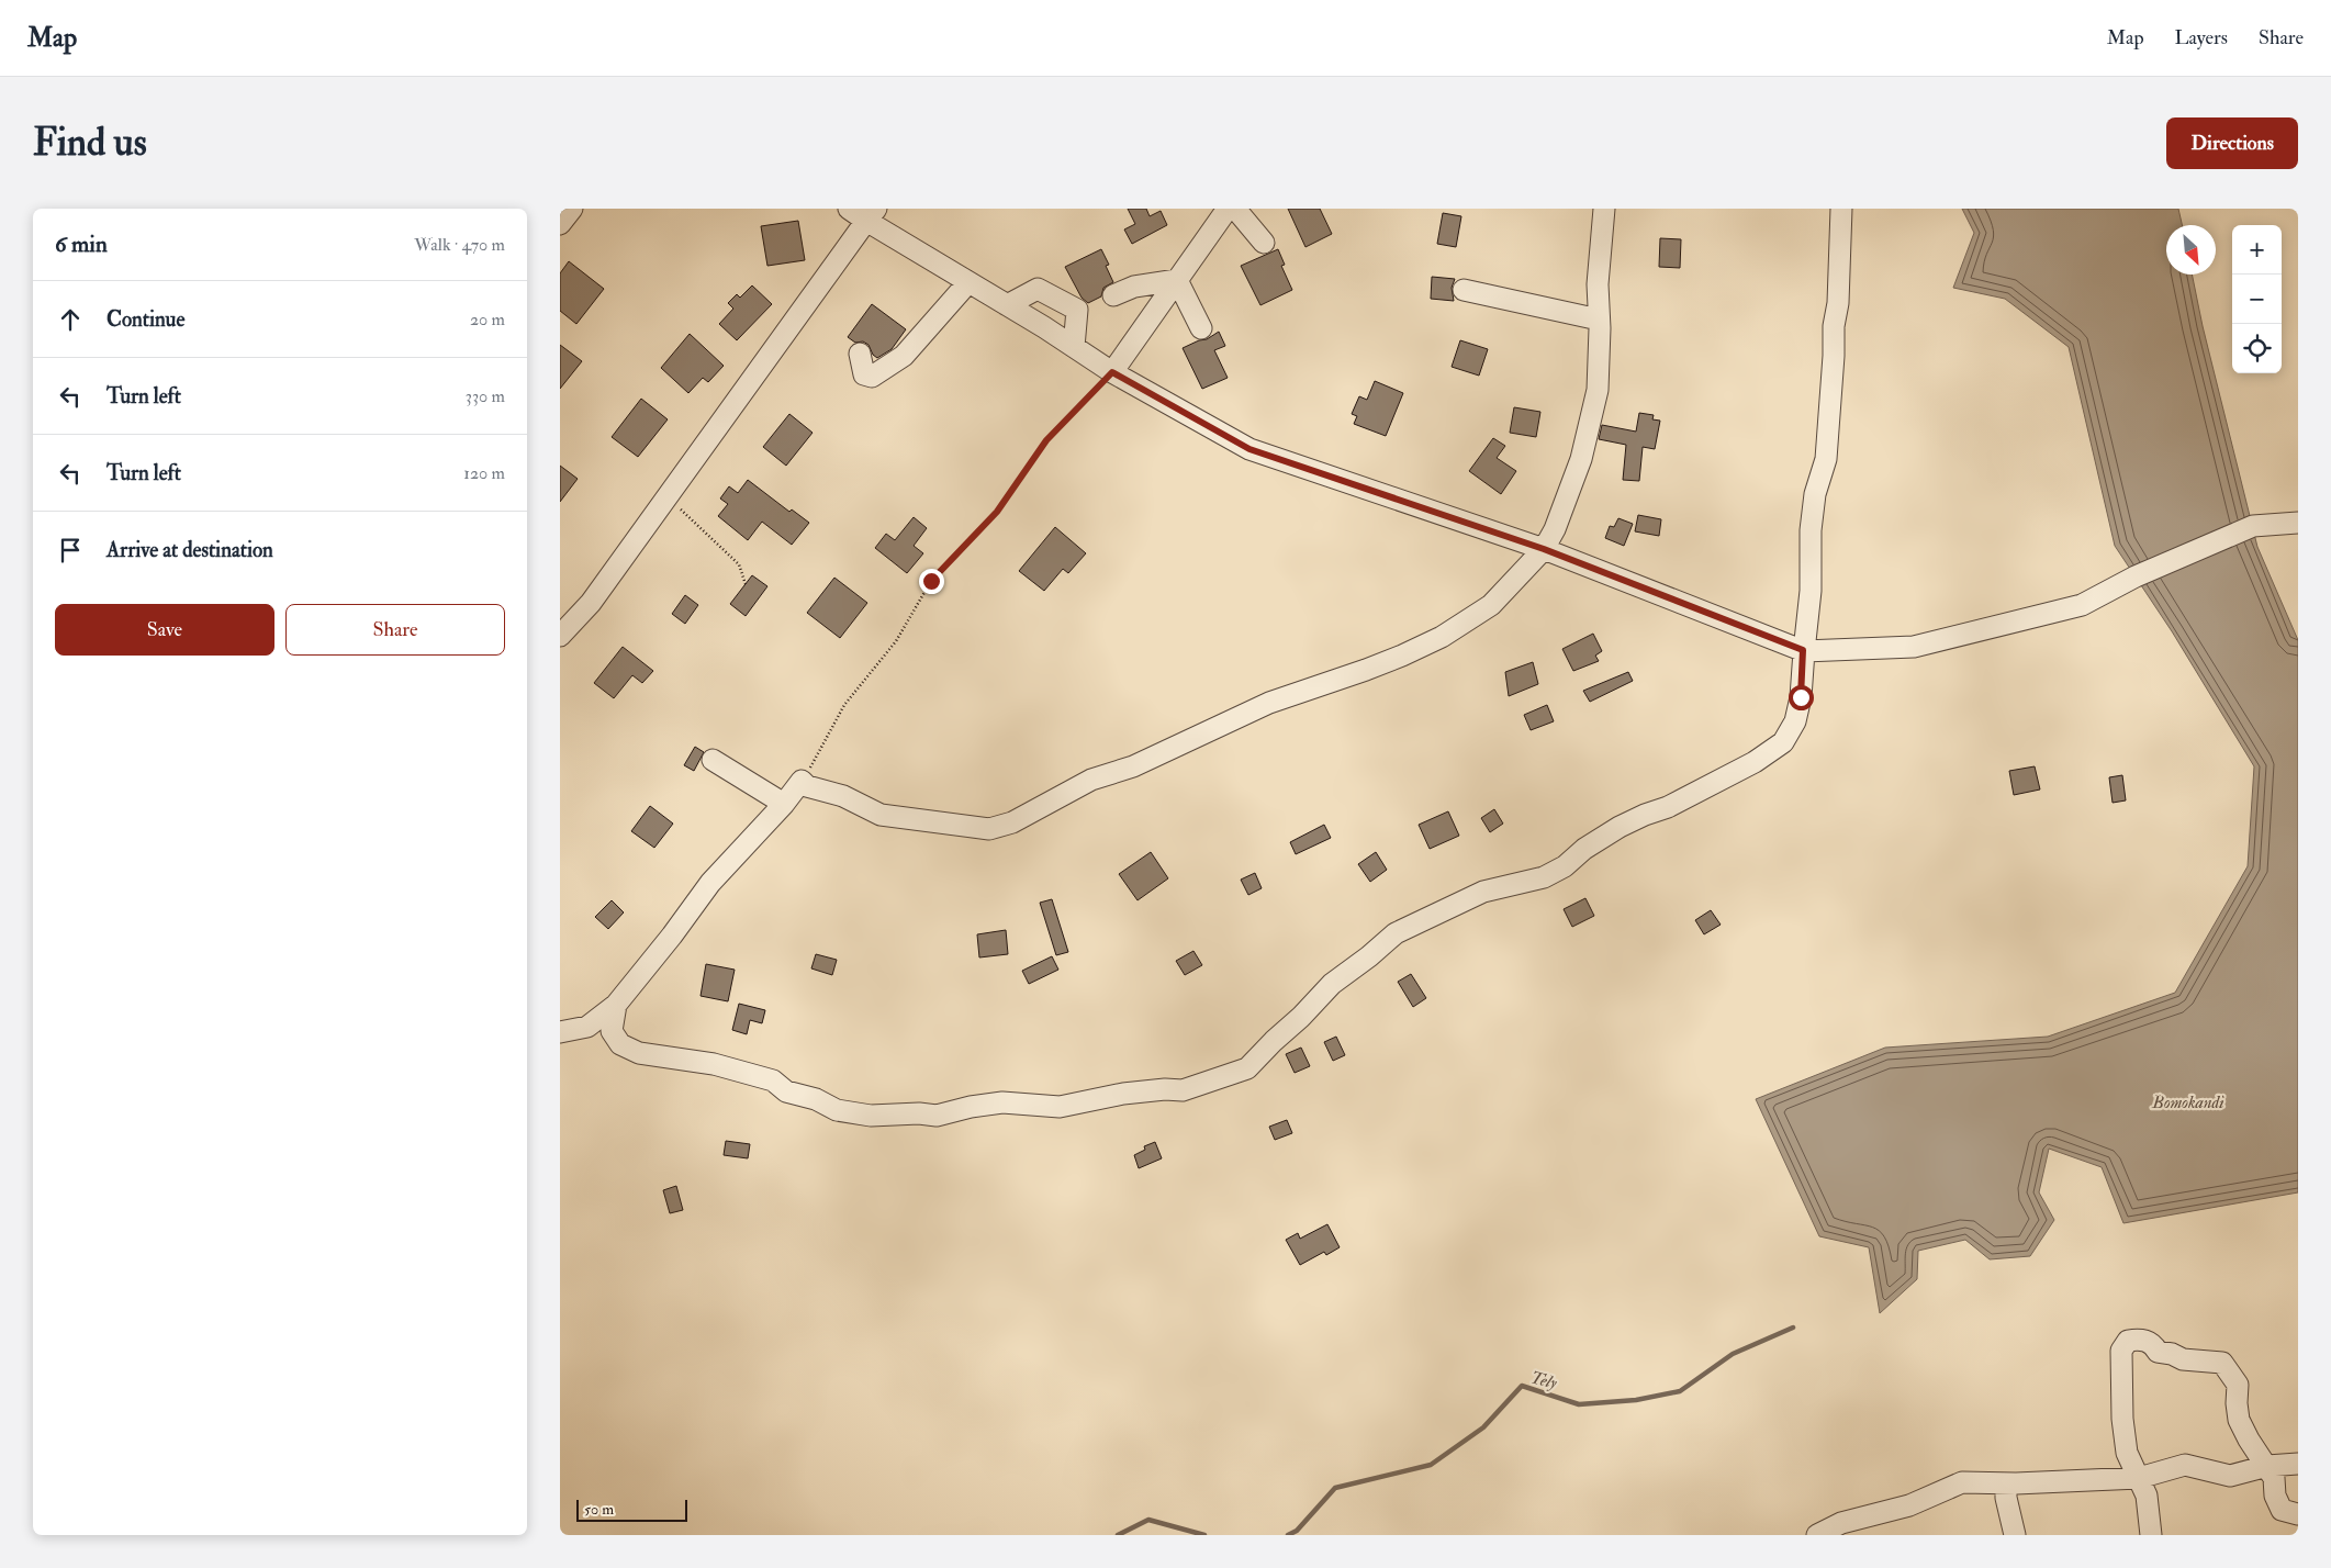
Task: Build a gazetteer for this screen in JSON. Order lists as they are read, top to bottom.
{
  "water": ["Bomokandi", "Tely"],
  "scale_bar": "50 m",
  "north": "bottom right",
  "page": {
    "header": "Map",
    "nav": ["Map", "Layers", "Share"],
    "buttons": [
      "Directions",
      ["Save", "Share"]
    ],
    "title": "Find us",
    "heading": ["6 min", "Walk · 470 m"],
    "map_buttons": ["+", "−"],
    "list": [
      ["Continue", "20 m"],
      ["Turn left", "330 m"],
      ["Turn left", "120 m"],
      "Arrive at destination"
    ],
    "scale": "50 m"
  }
}
